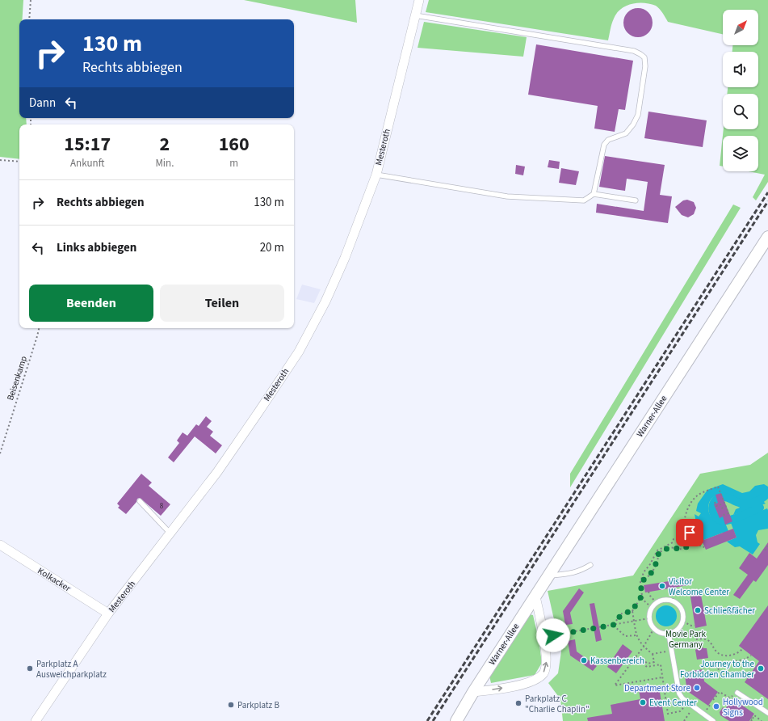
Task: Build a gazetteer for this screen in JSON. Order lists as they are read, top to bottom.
{
  "streets": {
    "street": ["Mesteroth", "Warner-Allee", "Kolkacker"],
    "path": ["Beisenkamp"]
  },
  "crossings": [
    ["Mesteroth", "Kolkacker"]
  ],
  "parks": ["Movie Park Germany"],
  "places": [
    "Visitor Welcome Center",
    "Schließfächer",
    "Kassenbereich",
    "Parkplatz A Ausweichparkplatz",
    "Journey to the Forbidden Chamber",
    "Department Store",
    "Event Center",
    "Parkplatz C \"Charlie Chaplin\"",
    "Parkplatz B",
    "Hollywood Signs"
  ],
  "house_numbers": ["8"],
  "north": "top right",
  "page": {
    "turn": ["130 m", "Rechts abbiegen"],
    "then": "Dann",
    "eta": [
      "15:17",
      "Ankunft",
      "2",
      "Min.",
      "160",
      "m"
    ],
    "list": [
      {
        "name": "Rechts abbiegen",
        "value": "130 m"
      },
      {
        "name": "Links abbiegen",
        "value": "20 m"
      }
    ],
    "buttons": ["Beenden", "Teilen"]
  }
}
